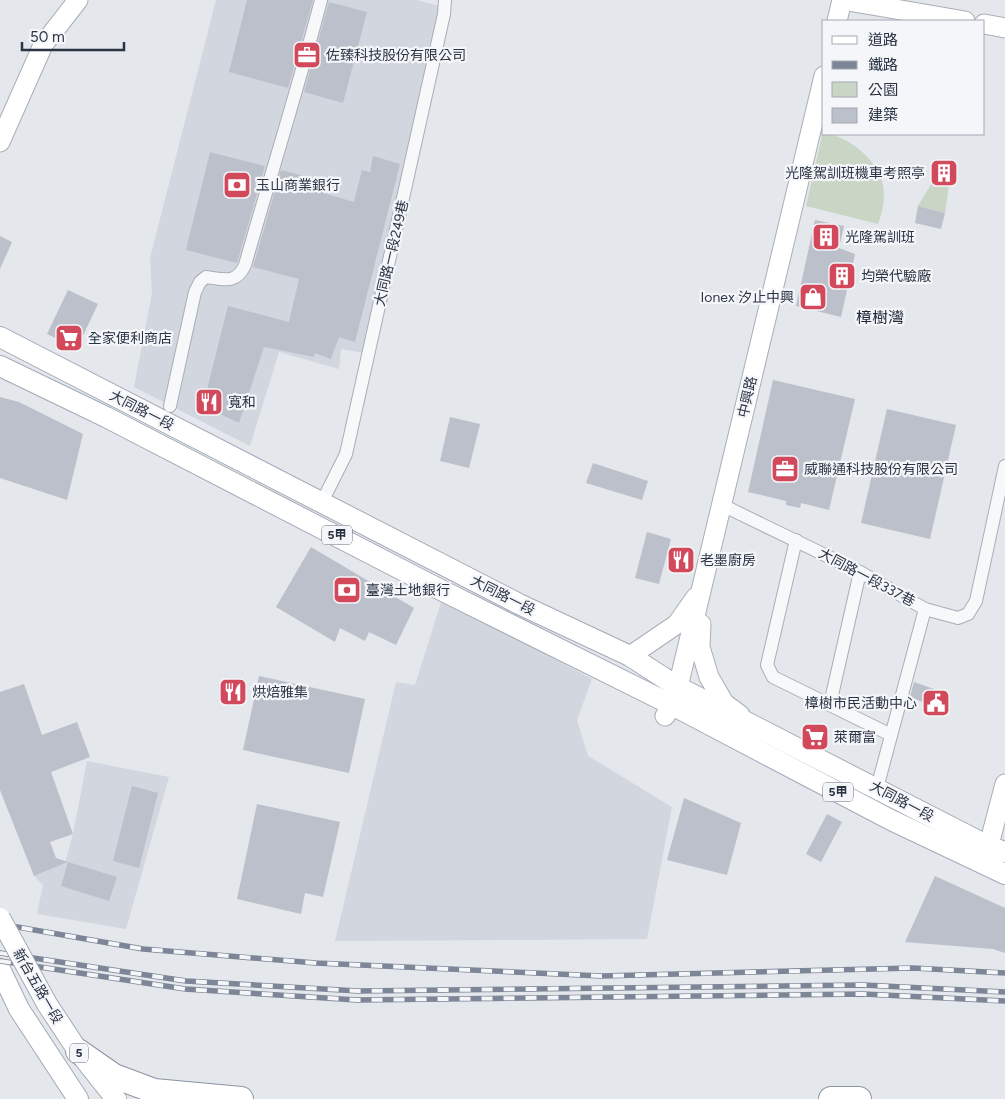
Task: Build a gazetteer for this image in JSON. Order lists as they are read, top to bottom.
{
  "streets": {
    "main road": [
      "大同路一段",
      "5甲",
      "新台五路一段",
      "5"
    ],
    "street": ["大同路一段249巷", "中興路", "大同路一段337巷"]
  },
  "crossings": [
    ["大同路一段249巷", "大同路一段"],
    ["中興路", "大同路一段"],
    ["中興路", "大同路一段337巷"],
    ["大同路一段", "大同路一段337巷"]
  ],
  "districts": ["樟樹灣"],
  "places": {
    "office": ["佐臻科技股份有限公司", "威聯通科技股份有限公司"],
    "building": ["光隆駕訓班機車考照亭", "光隆駕訓班", "均榮代驗廠"],
    "bank": ["玉山商業銀行", "臺灣土地銀行"],
    "shop": ["Ionex 汐止中興"],
    "supermarket": ["全家便利商店", "萊爾富"],
    "restaurant": ["寬和", "老墨廚房", "烘焙雅集"],
    "public building": ["樟樹市民活動中心"]
  },
  "legend": [
    "道路",
    "鐵路",
    "公園",
    "建築"
  ],
  "scale_bar": "50 m"
}
